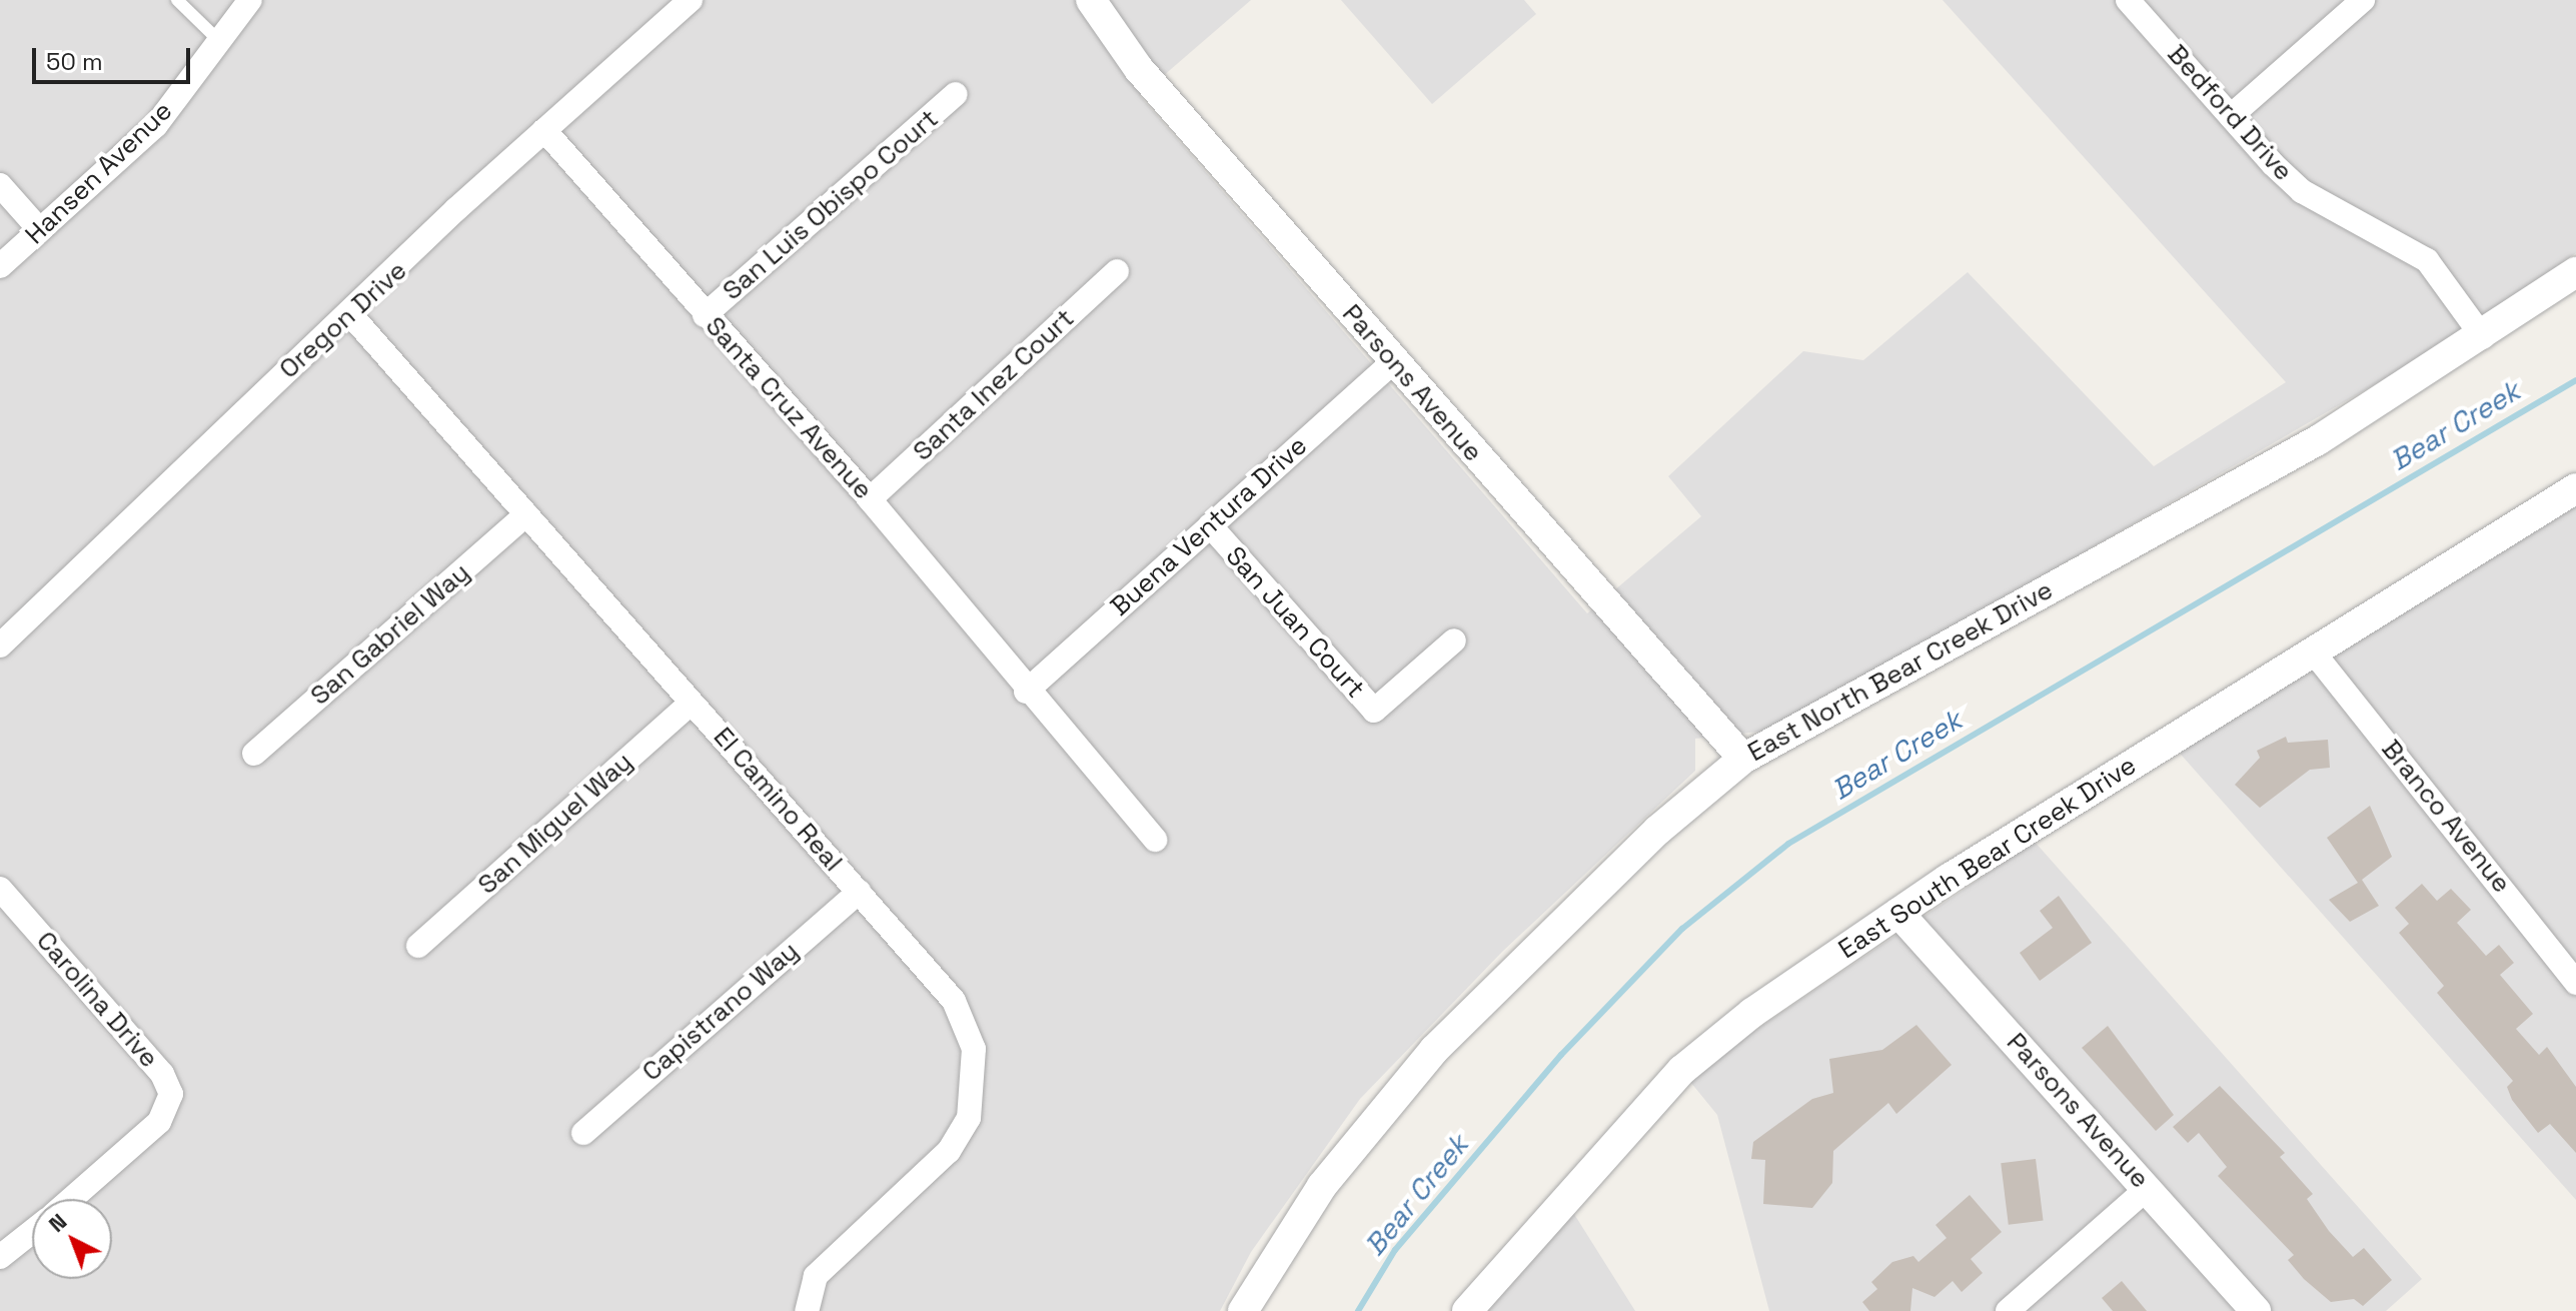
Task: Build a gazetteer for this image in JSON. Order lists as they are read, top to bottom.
{
  "streets": {
    "street": [
      "Bedford Drive",
      "Hansen Avenue",
      "San Luis Obispo Court",
      "Oregon Drive",
      "Parsons Avenue",
      "Santa Inez Court",
      "Santa Cruz Avenue",
      "Buena Ventura Drive",
      "San Juan Court",
      "San Gabriel Way",
      "East North Bear Creek Drive",
      "El Camino Real",
      "Branco Avenue",
      "San Miguel Way",
      "East South Bear Creek Drive",
      "Carolina Drive",
      "Capistrano Way"
    ]
  },
  "crossings": [
    ["Bedford Drive", "East North Bear Creek Drive"],
    ["San Luis Obispo Court", "Santa Cruz Avenue"],
    ["Oregon Drive", "Santa Cruz Avenue"],
    ["Oregon Drive", "El Camino Real"],
    ["Parsons Avenue", "Buena Ventura Drive"],
    ["Parsons Avenue", "East North Bear Creek Drive"],
    ["Parsons Avenue", "East South Bear Creek Drive"],
    ["Santa Inez Court", "Santa Cruz Avenue"],
    ["Santa Cruz Avenue", "Buena Ventura Drive"],
    ["Buena Ventura Drive", "San Juan Court"],
    ["San Gabriel Way", "El Camino Real"],
    ["El Camino Real", "San Miguel Way"],
    ["El Camino Real", "Capistrano Way"],
    ["Branco Avenue", "East South Bear Creek Drive"]
  ],
  "water": ["Bear Creek"],
  "scale_bar": "50 m",
  "north": "top left"
}
